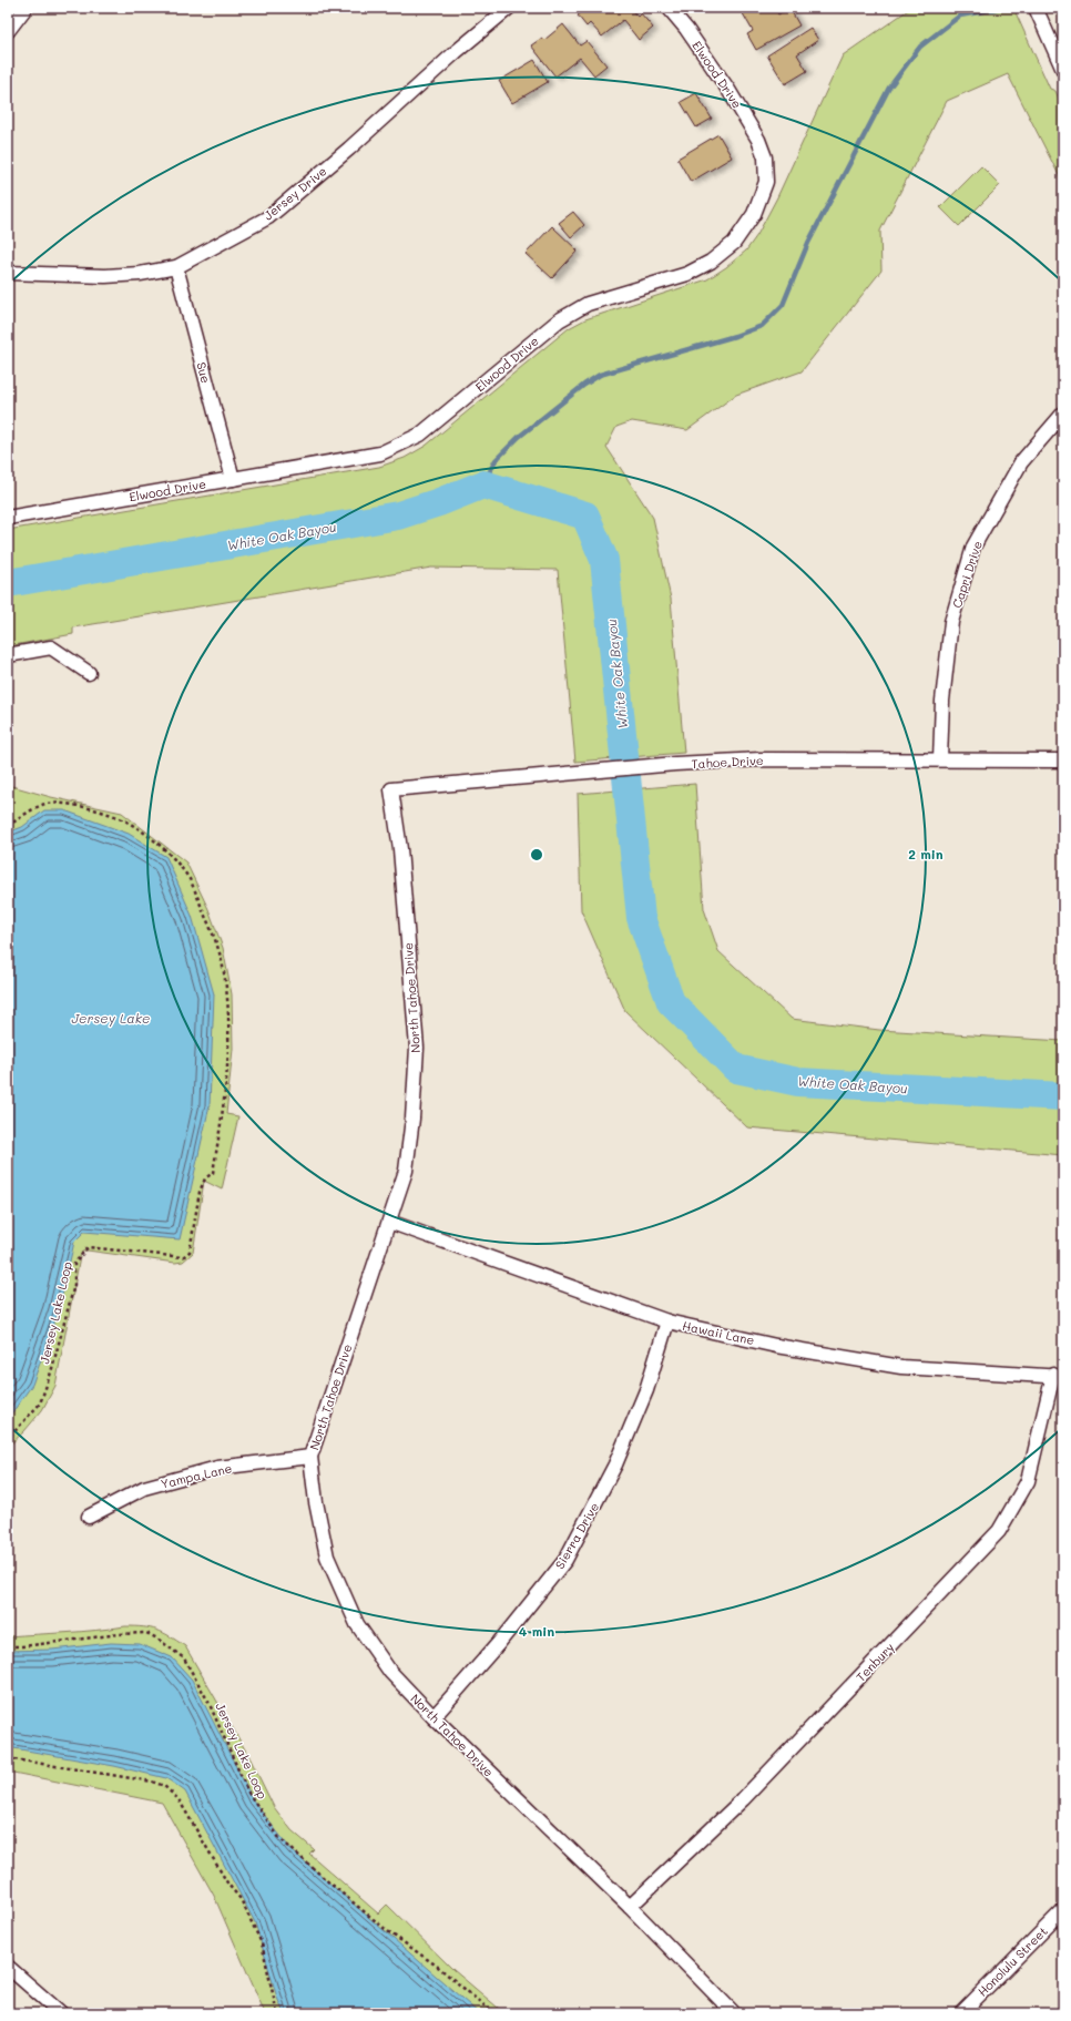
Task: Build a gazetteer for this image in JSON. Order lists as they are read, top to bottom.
{
  "streets": {
    "street": [
      "Elwood Drive",
      "Jersey Drive",
      "Sue",
      "Capri Drive",
      "Tahoe Drive",
      "North Tahoe Drive",
      "Hawaii Lane",
      "Yampa Lane",
      "Sierra Drive",
      "Tenbury",
      "Honolulu Street"
    ],
    "path": ["Jersey Lake Loop"]
  },
  "crossings": [
    ["Elwood Drive", "Sue"],
    ["Jersey Drive", "Sue"],
    ["Capri Drive", "Tahoe Drive"],
    ["Tahoe Drive", "North Tahoe Drive"],
    ["North Tahoe Drive", "Hawaii Lane"],
    ["North Tahoe Drive", "Yampa Lane"],
    ["North Tahoe Drive", "Sierra Drive"],
    ["North Tahoe Drive", "Tenbury"],
    ["Hawaii Lane", "Sierra Drive"],
    ["Hawaii Lane", "Tenbury"]
  ],
  "water": ["White Oak Bayou", "Jersey Lake"],
  "rings": ["2 min", "4 min"]
}
